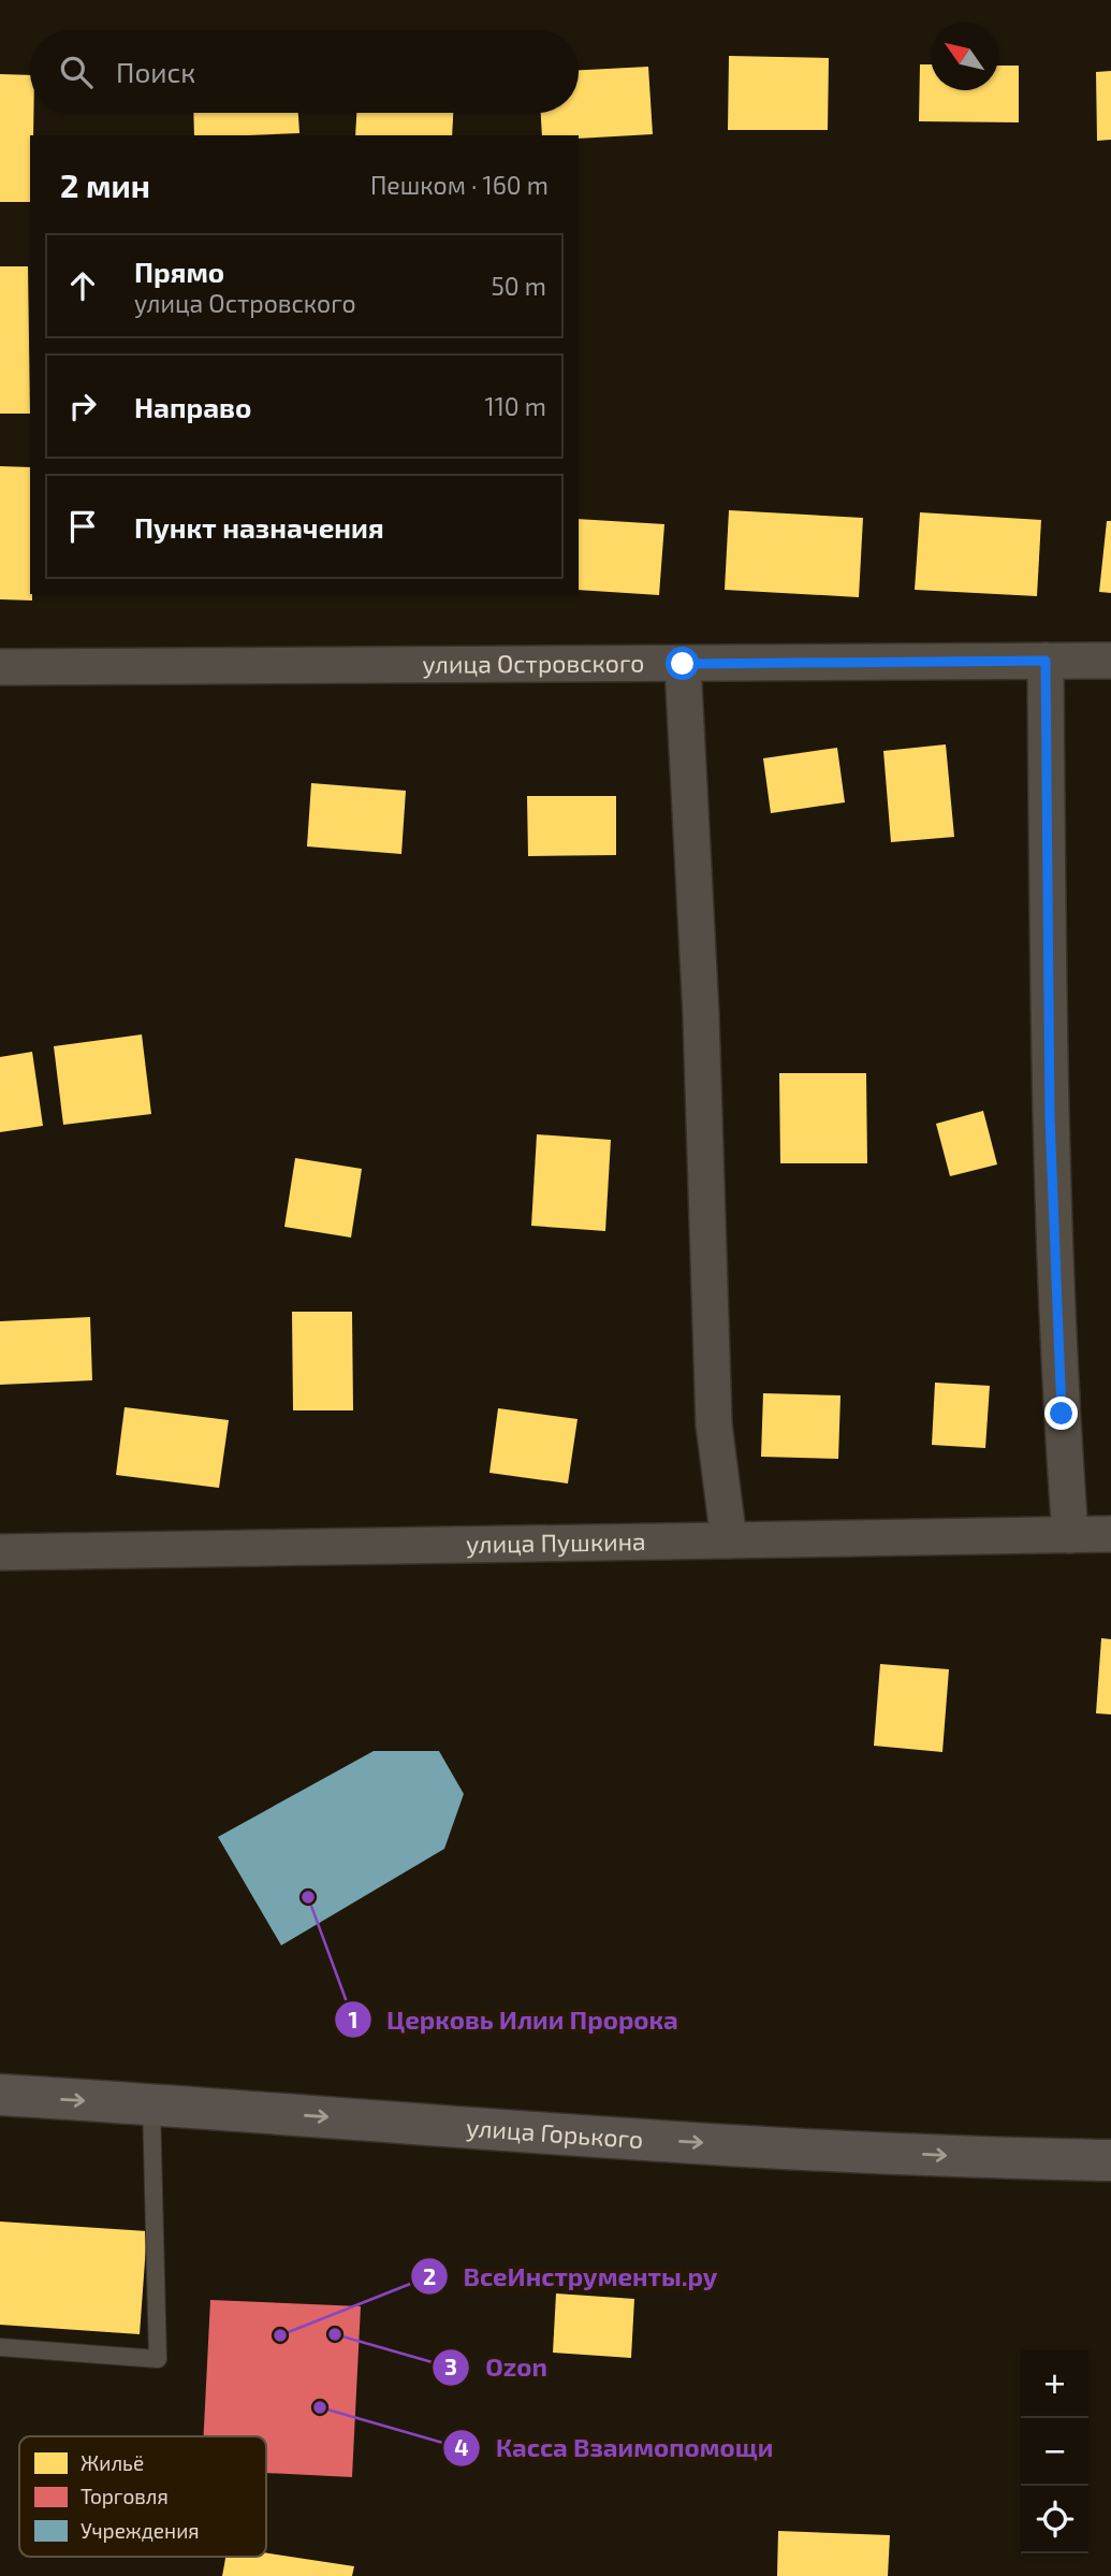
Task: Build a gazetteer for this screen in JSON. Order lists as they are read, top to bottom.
{
  "streets": {
    "main road": ["улица Горького"],
    "street": ["улица Островского", "улица Пушкина"]
  },
  "one_way": ["улица Горького"],
  "places": [
    "Церковь Илии Пророка",
    "Ozon",
    "ВсеИнструменты.ру",
    "Касса Взаимопомощи"
  ],
  "legend": ["Жильё", "Торговля", "Учреждения"],
  "north": "top left",
  "page": {
    "search": "Поиск",
    "heading": ["2 мин", "Пешком · 160 m"],
    "list": [
      ["Прямо", "улица Островского", "50 m"],
      ["Направо", "110 m"],
      "Пункт назначения"
    ],
    "map_buttons": ["+", "−"]
  }
}
